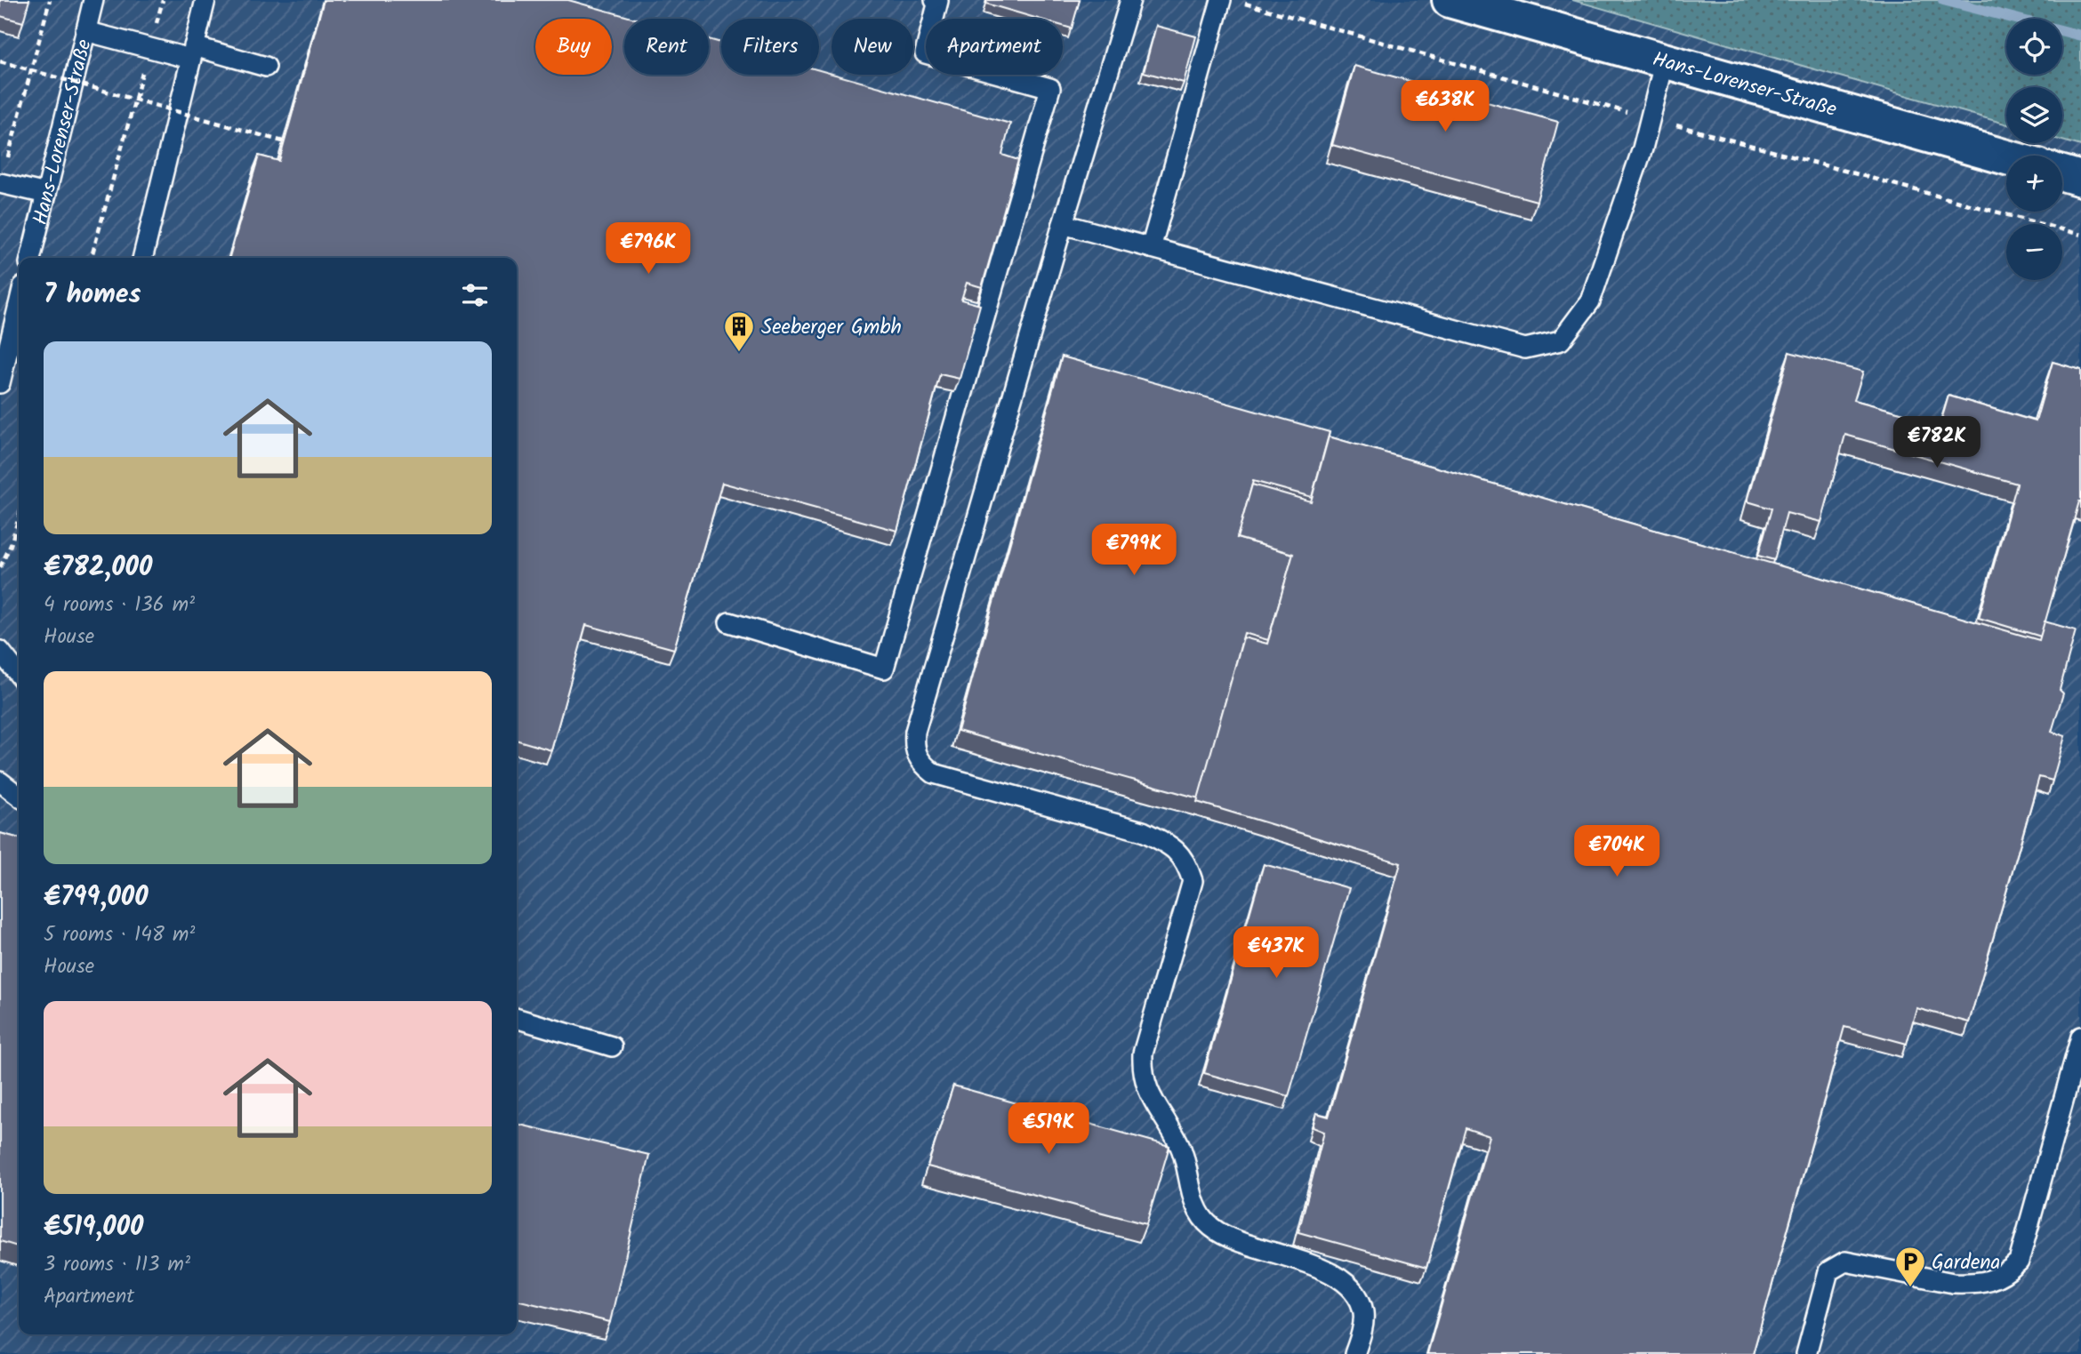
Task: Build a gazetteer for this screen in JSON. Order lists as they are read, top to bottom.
{
  "streets": {
    "street": ["Hans-Lorenser-Straße"]
  },
  "places": {
    "building": ["Seeberger Gmbh"],
    "parking": ["Gardena"]
  },
  "page": {
    "map_buttons": ["+", "−"],
    "chip": [
      "Buy",
      "Rent",
      "Filters",
      "New",
      "Apartment"
    ],
    "price": [
      "€638K",
      "€796K",
      "€782K",
      "€799K",
      "€704K",
      "€437K",
      "€519K"
    ],
    "heading": "7 homes",
    "list": [
      {
        "name": "€782,000",
        "note": "4 rooms · 136 m² · House"
      },
      {
        "name": "€799,000",
        "note": "5 rooms · 148 m² · House"
      },
      {
        "name": "€519,000",
        "note": "3 rooms · 113 m² · Apartment"
      }
    ]
  }
}
